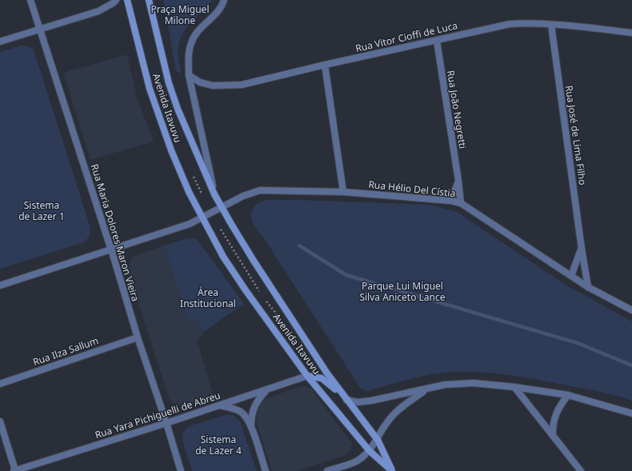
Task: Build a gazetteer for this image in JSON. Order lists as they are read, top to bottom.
{
  "streets": {
    "main road": ["Avenida Itavuvu"],
    "street": [
      "Rua Vitor Cioffi de Luca",
      "Rua João Negretti",
      "Rua José de Lima Filho",
      "Rua Hélio Del Cístia",
      "Rua Maria Dolores Maron Vieira",
      "Rua Ilza Sallum",
      "Rua Yara Pichiguelli de Abreu"
    ]
  },
  "crossings": [
    ["Rua Vitor Cioffi de Luca", "Rua João Negretti"],
    ["Rua Vitor Cioffi de Luca", "Rua José de Lima Filho"],
    ["Avenida Itavuvu", "Rua Hélio Del Cístia"],
    ["Avenida Itavuvu", "Rua Yara Pichiguelli de Abreu"],
    ["Rua João Negretti", "Rua Hélio Del Cístia"],
    ["Rua José de Lima Filho", "Rua Hélio Del Cístia"],
    ["Rua Maria Dolores Maron Vieira", "Rua Ilza Sallum"],
    ["Rua Maria Dolores Maron Vieira", "Rua Yara Pichiguelli de Abreu"]
  ],
  "parks": [
    "Praça Miguel Milone",
    "Sistema de Lazer 1",
    "Parque Lui Miguel Silva Aniceto Lance",
    "Área Institucional",
    "Sistema de Lazer 4"
  ]
}
